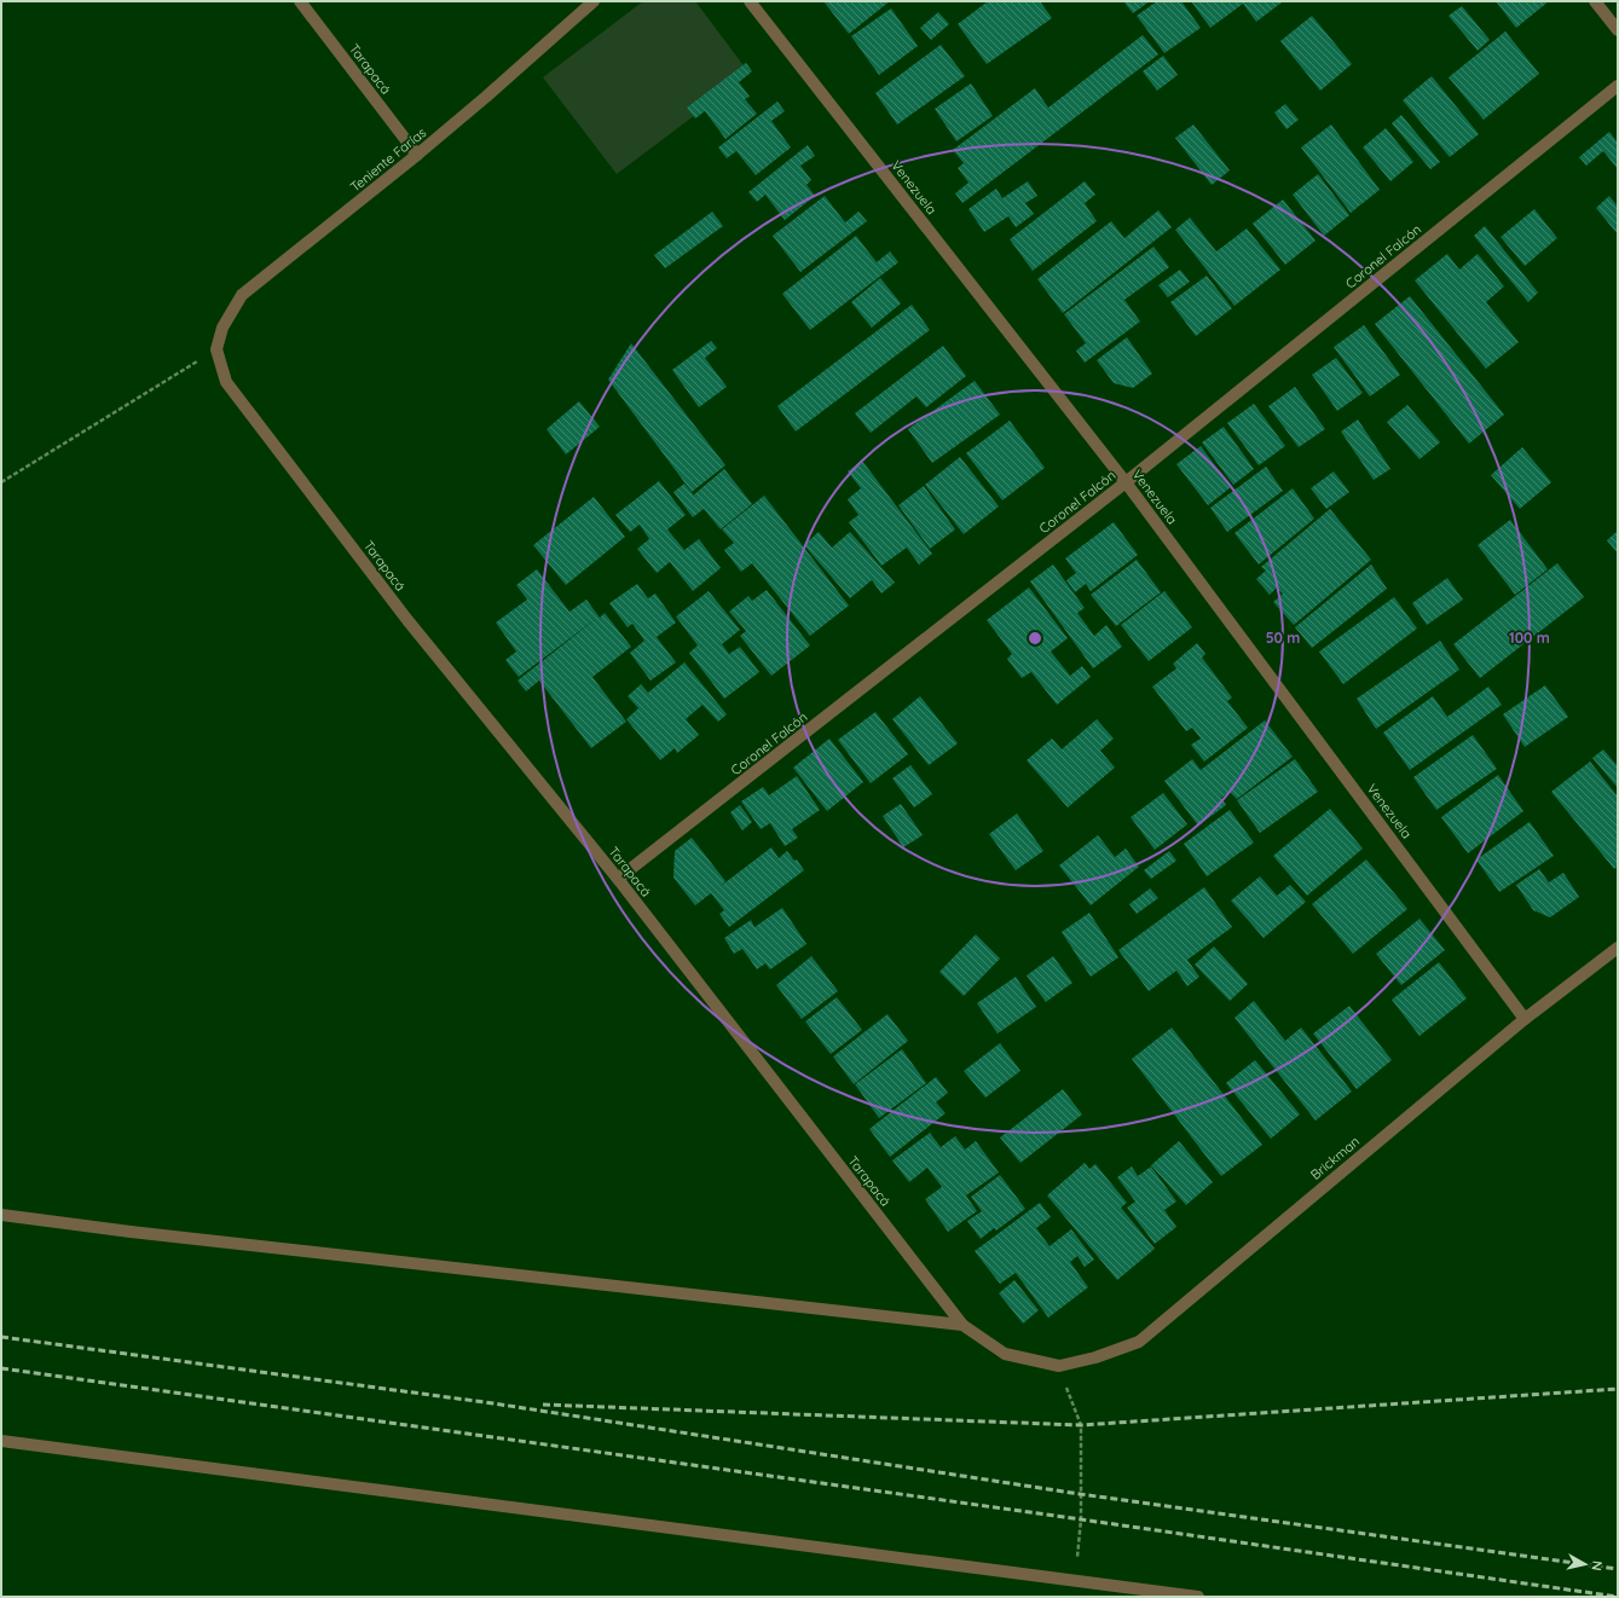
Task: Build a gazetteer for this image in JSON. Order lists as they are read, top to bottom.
{
  "streets": {
    "street": [
      "Tarapacá",
      "Teniente Farías",
      "Venezuela",
      "Coronel Falcón",
      "Brickman"
    ]
  },
  "crossings": [
    ["Tarapacá", "Teniente Farías"],
    ["Tarapacá", "Coronel Falcón"],
    ["Tarapacá", "Brickman"],
    ["Venezuela", "Coronel Falcón"],
    ["Venezuela", "Brickman"]
  ],
  "north": "right",
  "rings": ["50 m", "100 m"]
}
